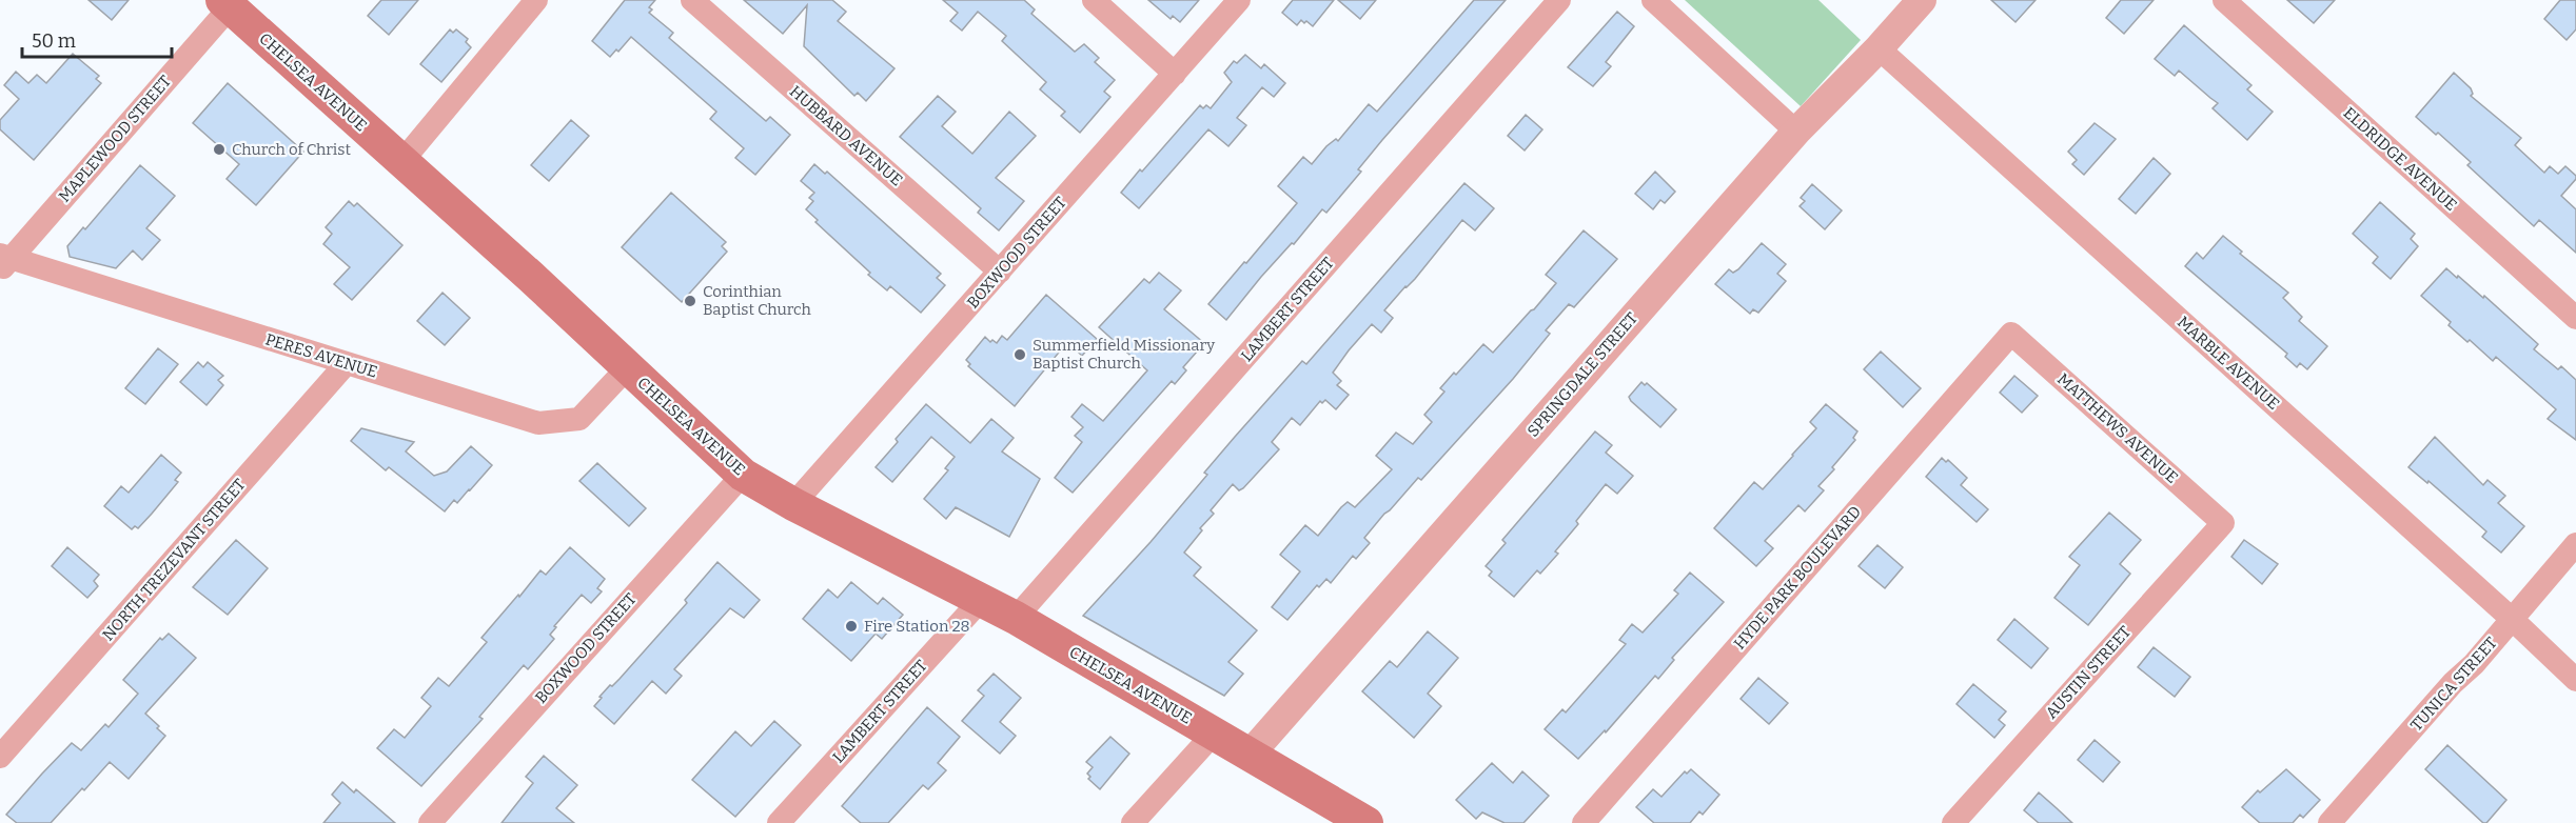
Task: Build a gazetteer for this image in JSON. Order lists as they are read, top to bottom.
{
  "streets": {
    "main road": ["CHELSEA AVENUE"],
    "street": [
      "HUBBARD AVENUE",
      "MAPLEWOOD STREET",
      "ELDRIDGE AVENUE",
      "BOXWOOD STREET",
      "LAMBERT STREET",
      "PERES AVENUE",
      "MARBLE AVENUE",
      "SPRINGDALE STREET",
      "MATTHEWS AVENUE",
      "NORTH TREZEVANT STREET",
      "HYDE PARK BOULEVARD",
      "AUSTIN STREET",
      "TUNICA STREET"
    ]
  },
  "crossings": [
    ["CHELSEA AVENUE", "MAPLEWOOD STREET"],
    ["CHELSEA AVENUE", "BOXWOOD STREET"],
    ["CHELSEA AVENUE", "LAMBERT STREET"],
    ["CHELSEA AVENUE", "PERES AVENUE"],
    ["CHELSEA AVENUE", "SPRINGDALE STREET"],
    ["HUBBARD AVENUE", "BOXWOOD STREET"],
    ["MAPLEWOOD STREET", "PERES AVENUE"],
    ["PERES AVENUE", "NORTH TREZEVANT STREET"],
    ["MARBLE AVENUE", "SPRINGDALE STREET"],
    ["MARBLE AVENUE", "TUNICA STREET"],
    ["MATTHEWS AVENUE", "HYDE PARK BOULEVARD"],
    ["MATTHEWS AVENUE", "AUSTIN STREET"]
  ],
  "places": [
    "Church of Christ",
    "Corinthian Baptist Church",
    "Summerfield Missionary Baptist Church",
    "Fire Station 28"
  ],
  "scale_bar": "50 m"
}
